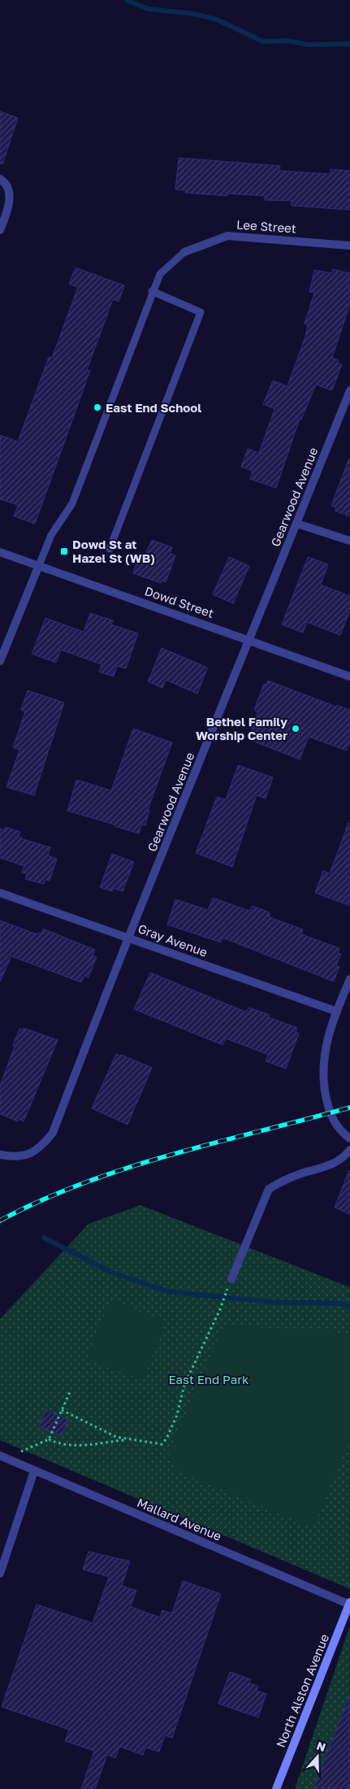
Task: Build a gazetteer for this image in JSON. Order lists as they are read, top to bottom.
{
  "streets": {
    "main road": ["North Alston Avenue"],
    "street": [
      "Lee Street",
      "Gearwood Avenue",
      "Dowd Street",
      "Gray Avenue",
      "Mallard Avenue"
    ]
  },
  "crossings": [
    ["Gearwood Avenue", "Dowd Street"],
    ["Gearwood Avenue", "Gray Avenue"],
    ["Mallard Avenue", "North Alston Avenue"]
  ],
  "parks": ["East End Park"],
  "places": {
    "other": ["East End School", "Bethel Family Worship Center"],
    "transit": ["Dowd St at Hazel St (WB)"]
  },
  "north": "top"
}
